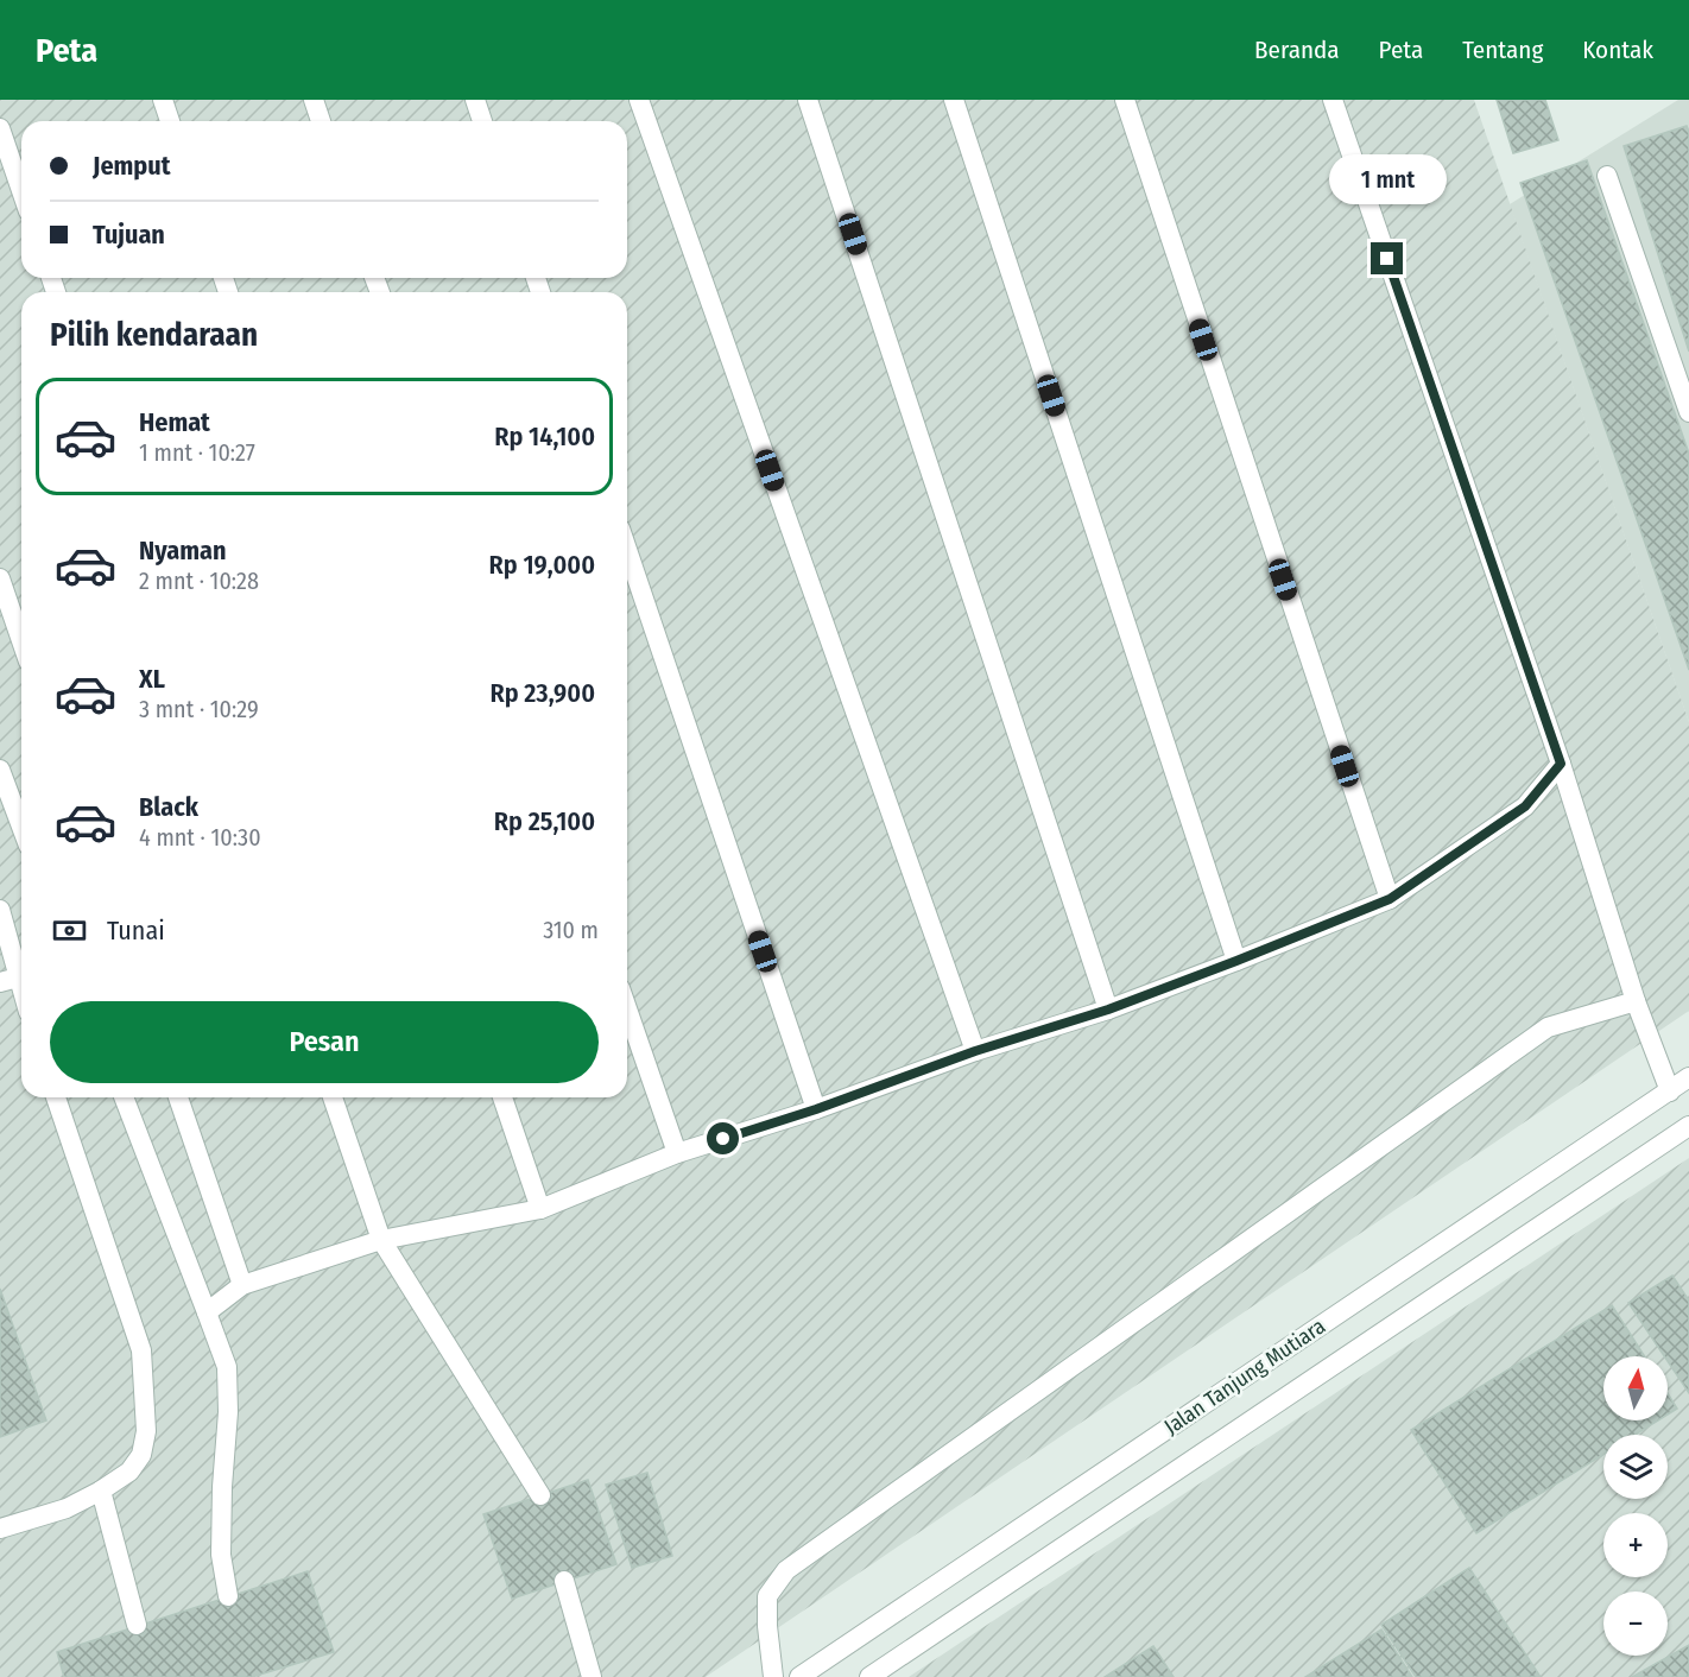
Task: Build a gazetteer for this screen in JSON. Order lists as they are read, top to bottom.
{
  "streets": {
    "lane": ["Jalan Tanjung Mutiara"]
  },
  "north": "top",
  "page": {
    "header": "Peta",
    "nav": [
      "Beranda",
      "Peta",
      "Tentang",
      "Kontak"
    ],
    "banner": ["Jemput", "Tujuan"],
    "bubble": "1 mnt",
    "heading": "Pilih kendaraan",
    "list": [
      {
        "name": "Hemat",
        "note": "1 mnt · 10:27",
        "value": "Rp 14,100"
      },
      {
        "name": "Nyaman",
        "note": "2 mnt · 10:28",
        "value": "Rp 19,000"
      },
      {
        "name": "XL",
        "note": "3 mnt · 10:29",
        "value": "Rp 23,900"
      },
      {
        "name": "Black",
        "note": "4 mnt · 10:30",
        "value": "Rp 25,100"
      }
    ],
    "pay": ["Tunai", "310 m"],
    "buttons": "Pesan",
    "map_buttons": ["+", "−"]
  }
}
